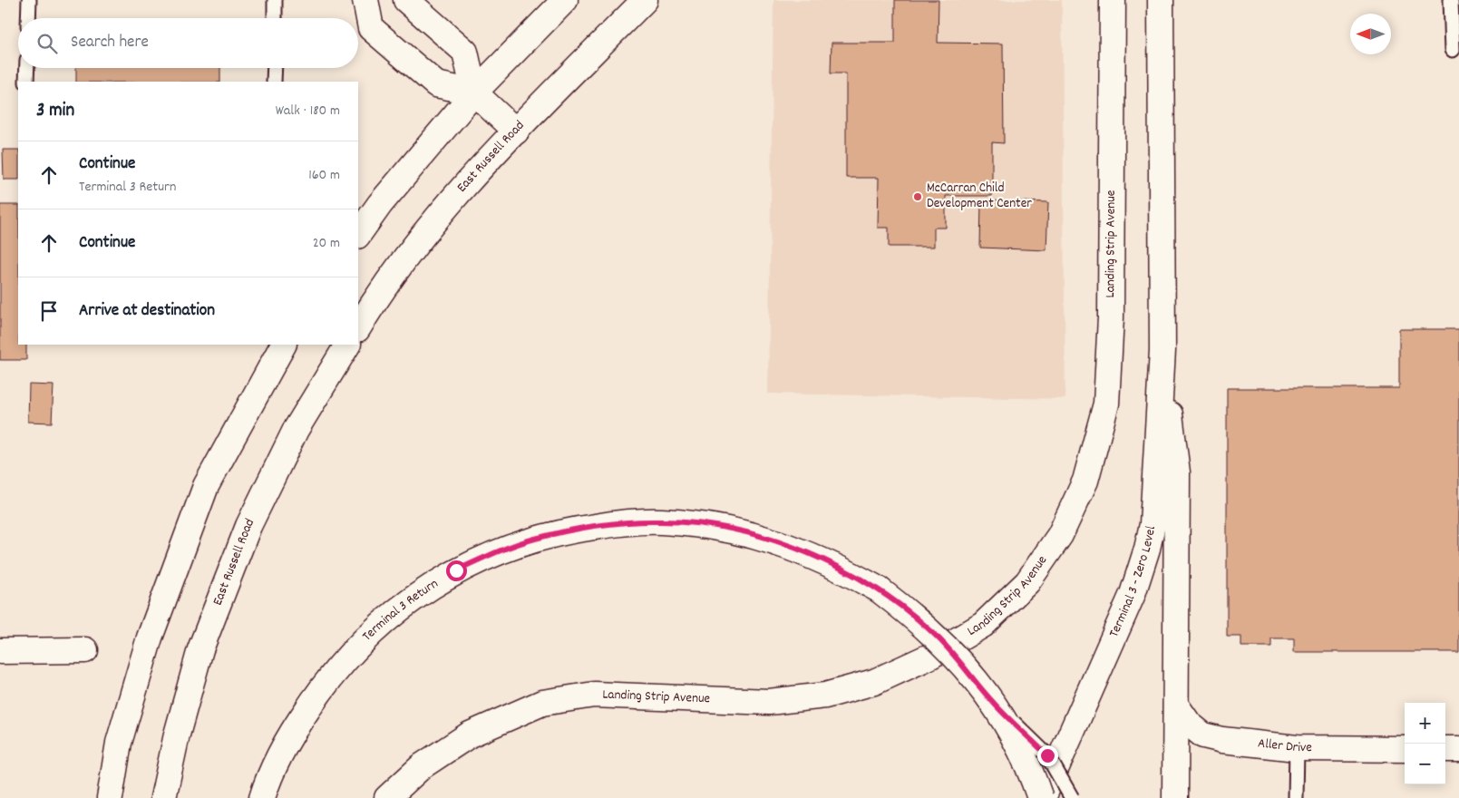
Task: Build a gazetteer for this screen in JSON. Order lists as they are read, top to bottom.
{
  "streets": {
    "main road": [
      "East Russell Road",
      "Landing Strip Avenue",
      "Terminal 3 - Zero Level",
      "Terminal 3 Return",
      "Aller Drive"
    ]
  },
  "crossings": [
    ["Terminal 3 - Zero Level", "Terminal 3 Return"]
  ],
  "places": ["McCarran Child Development Center"],
  "north": "left",
  "page": {
    "search": "Search here",
    "heading": ["3 min", "Walk · 180 m"],
    "list": [
      ["Continue", "Terminal 3 Return", "160 m"],
      ["Continue", "20 m"],
      "Arrive at destination"
    ],
    "map_buttons": ["+", "−"]
  }
}
